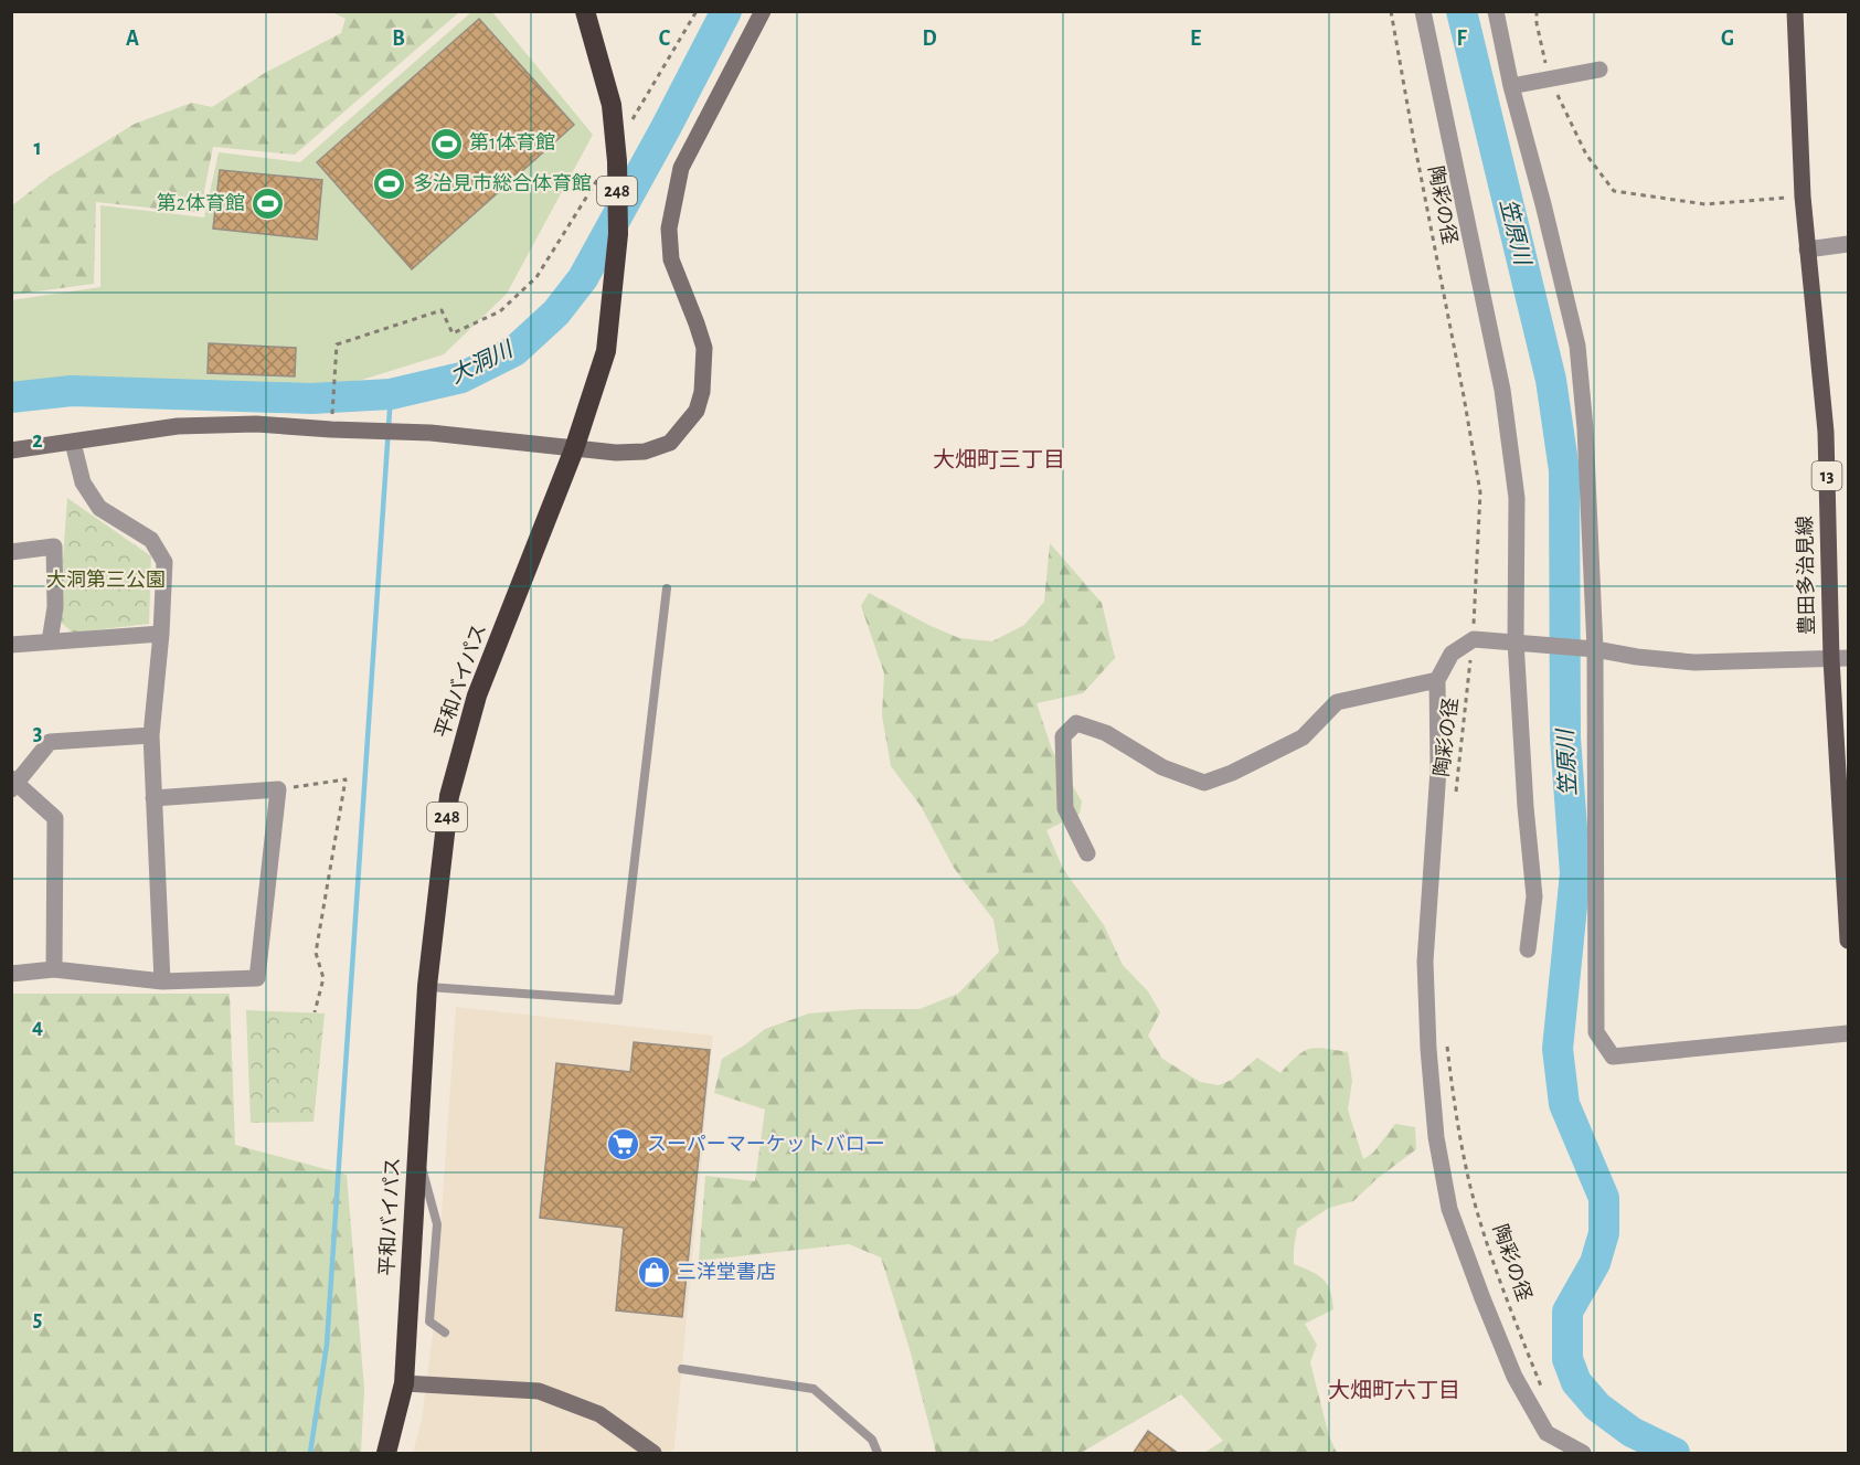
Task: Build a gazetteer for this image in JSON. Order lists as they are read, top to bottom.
{
  "streets": {
    "highway": ["248", "平和バイパス"],
    "main road": ["13", "豊田多治見線"],
    "path": ["陶彩の径"]
  },
  "crossings": [
    ["248", "平和バイパス"]
  ],
  "districts": ["大畑町三丁目", "大畑町六丁目"],
  "water": ["笠原川", "大洞川"],
  "parks": ["大洞第三公園"],
  "places": {
    "sports": ["第1体育館", "多治見市総合体育館", "第2体育館"],
    "supermarket": ["スーパーマーケットバロー"],
    "shop": ["三洋堂書店"]
  },
  "grid": {
    "columns": [
      "A",
      "B",
      "C",
      "D",
      "E",
      "F",
      "G"
    ],
    "rows": [
      "1",
      "2",
      "3",
      "4",
      "5"
    ]
  }
}
